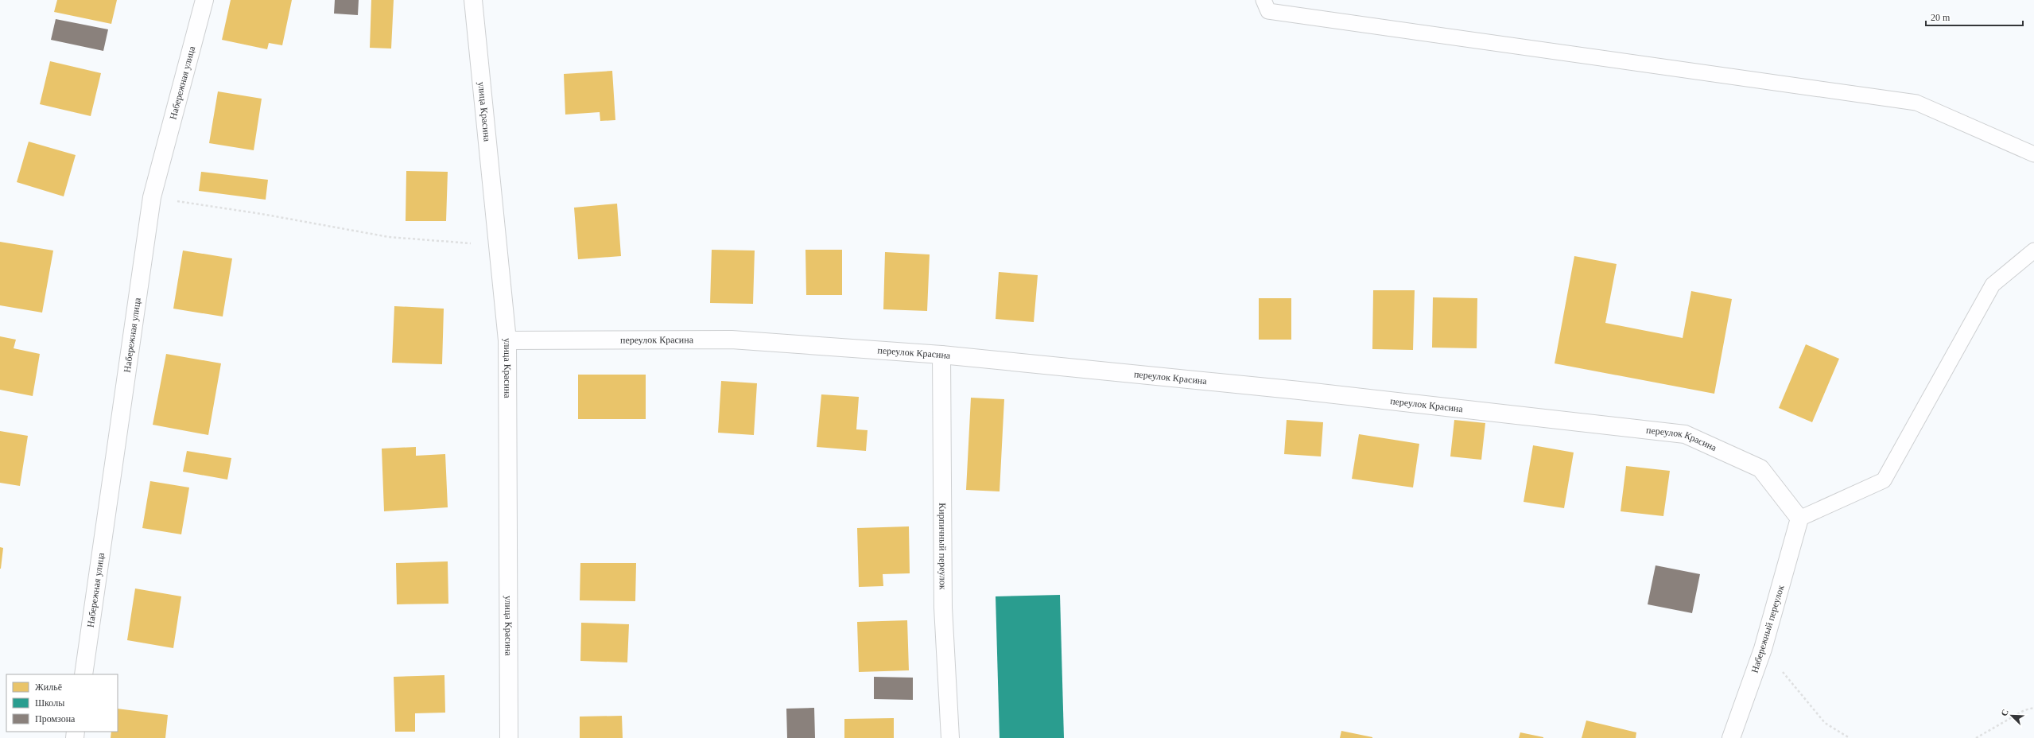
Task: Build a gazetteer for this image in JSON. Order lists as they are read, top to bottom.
{
  "streets": {
    "street": [
      "Набережная улица",
      "улица Красина",
      "переулок Красина",
      "Кирпичный переулок",
      "Набережный переулок"
    ]
  },
  "crossings": [
    ["улица Красина", "переулок Красина"],
    ["переулок Красина", "Кирпичный переулок"],
    ["переулок Красина", "Набережный переулок"]
  ],
  "legend": ["Жильё", "Школы", "Промзона"],
  "scale_bar": "20 m",
  "north": "top left"
}
